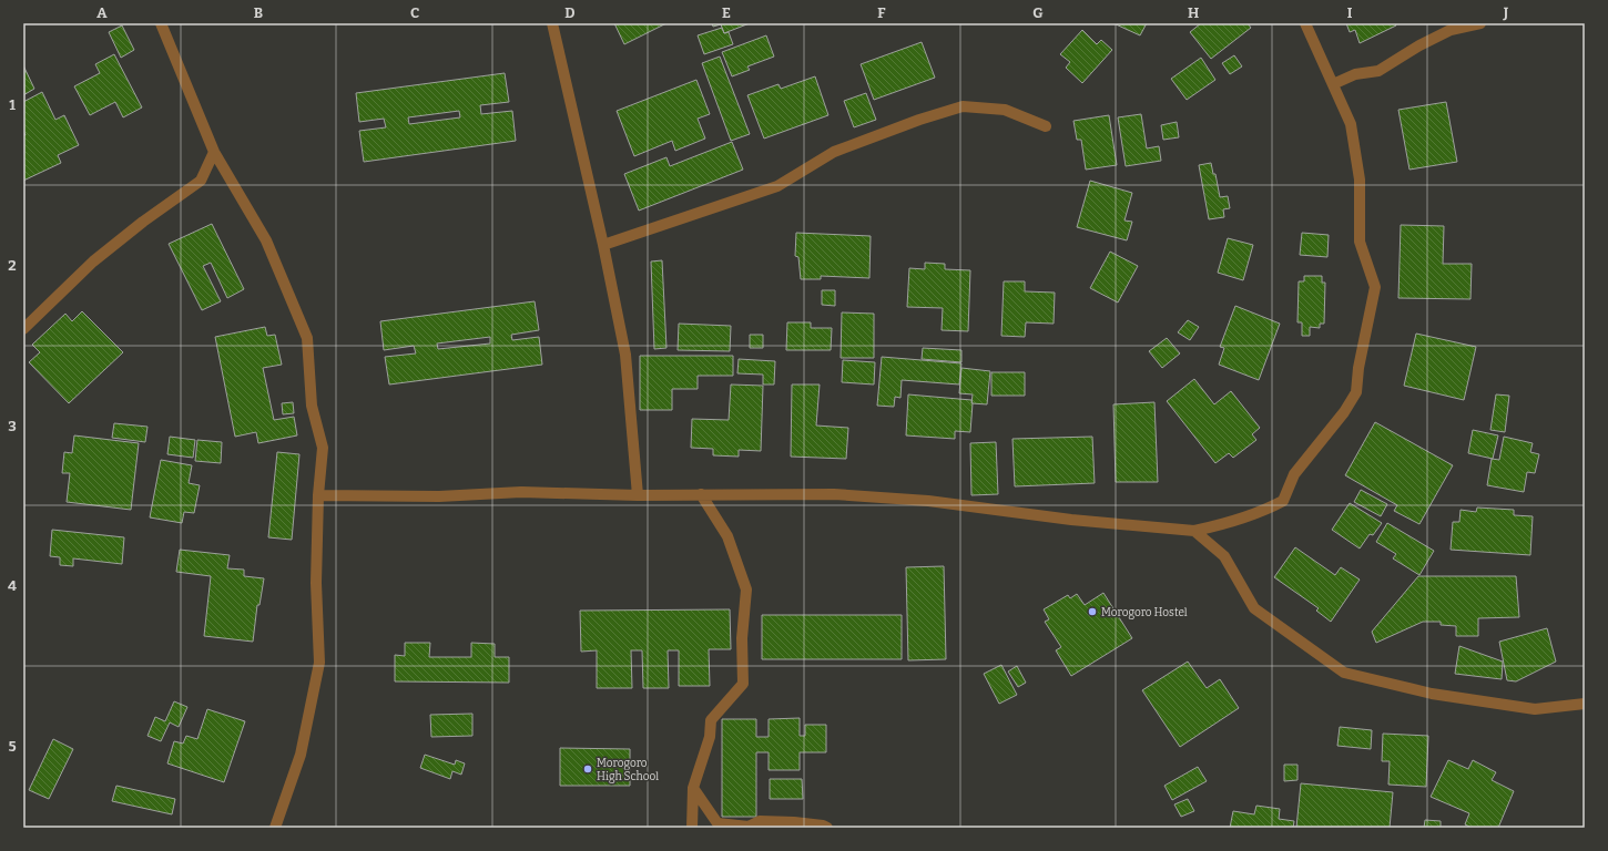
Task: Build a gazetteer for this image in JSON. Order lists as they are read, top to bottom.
{
  "places": ["Morogoro Hostel", "Morogoro High School"],
  "grid": {
    "columns": [
      "A",
      "B",
      "C",
      "D",
      "E",
      "F",
      "G",
      "H",
      "I",
      "J"
    ],
    "rows": [
      "1",
      "2",
      "3",
      "4",
      "5"
    ]
  }
}
